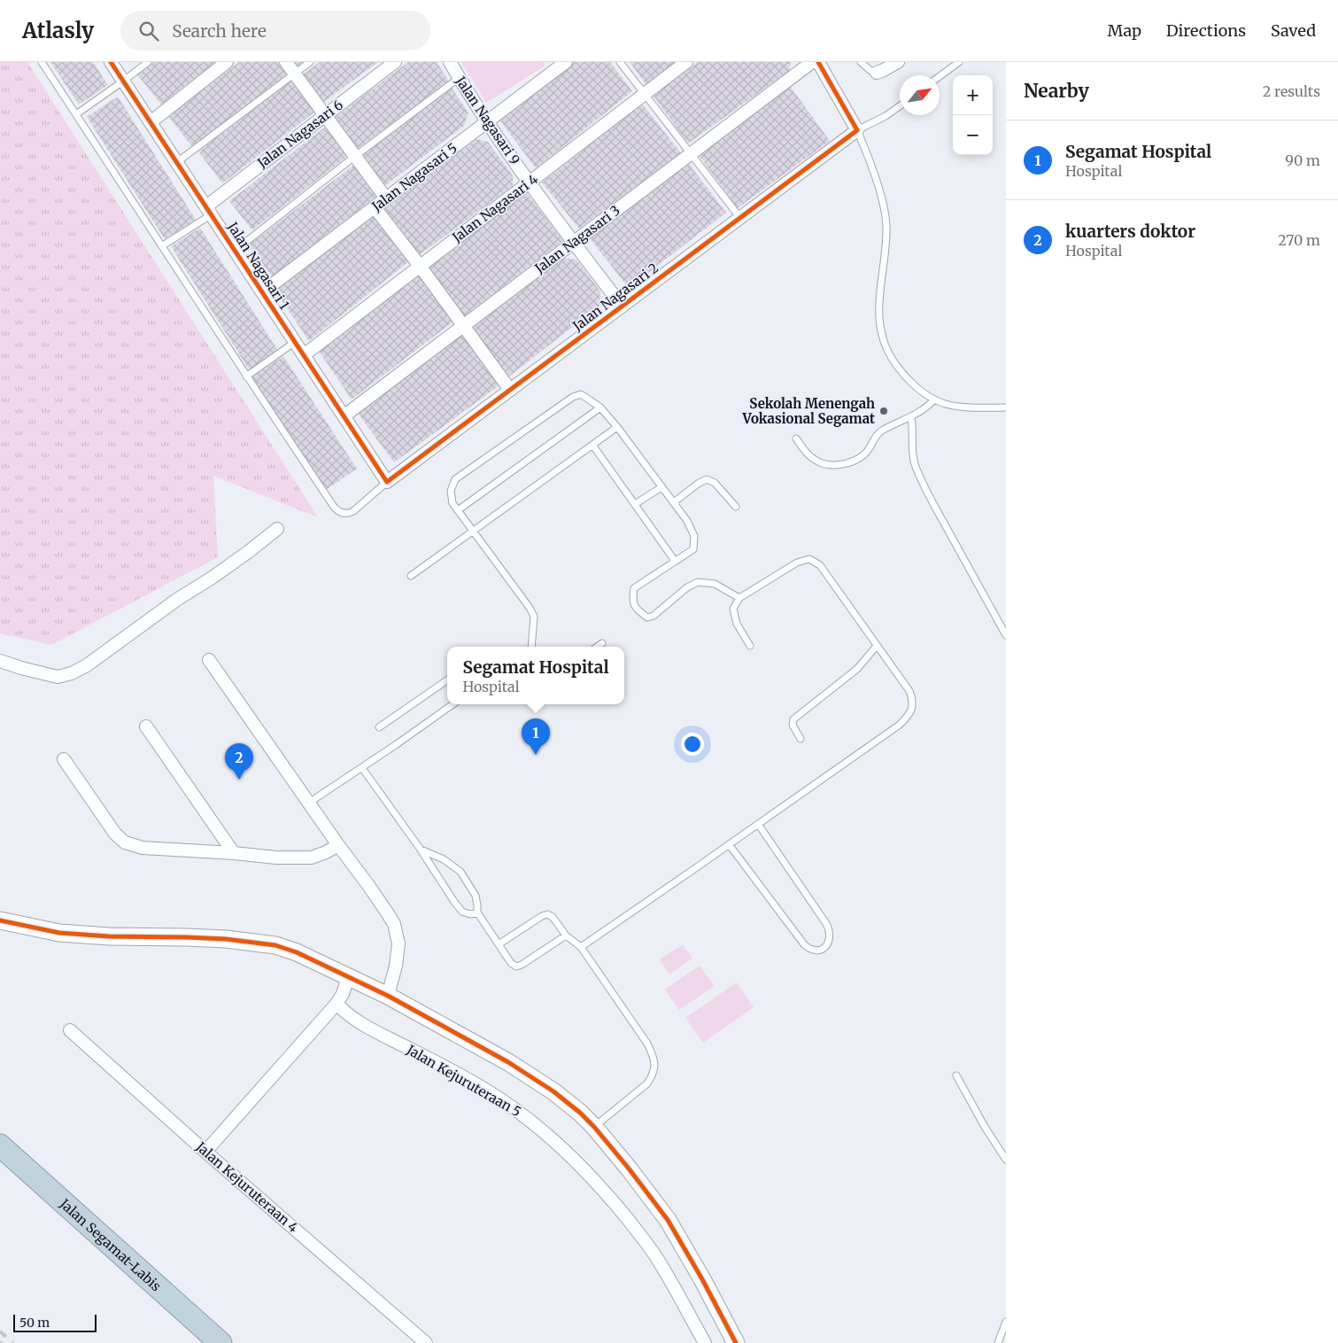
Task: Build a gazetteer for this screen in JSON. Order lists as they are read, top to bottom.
{
  "streets": {
    "highway": ["Jalan Segamat-Labis"],
    "street": [
      "Jalan Nagasari 9",
      "Jalan Nagasari 6",
      "Jalan Nagasari 5",
      "Jalan Nagasari 4",
      "Jalan Nagasari 3",
      "Jalan Nagasari 1",
      "Jalan Nagasari 2",
      "Jalan Kejuruteraan 5",
      "Jalan Kejuruteraan 4"
    ]
  },
  "crossings": [
    ["Jalan Nagasari 9", "Jalan Nagasari 5"],
    ["Jalan Nagasari 9", "Jalan Nagasari 4"],
    ["Jalan Nagasari 9", "Jalan Nagasari 3"],
    ["Jalan Nagasari 9", "Jalan Nagasari 2"],
    ["Jalan Nagasari 6", "Jalan Nagasari 1"],
    ["Jalan Nagasari 5", "Jalan Nagasari 1"],
    ["Jalan Nagasari 4", "Jalan Nagasari 1"],
    ["Jalan Nagasari 3", "Jalan Nagasari 1"],
    ["Jalan Nagasari 1", "Jalan Nagasari 2"]
  ],
  "places": ["Sekolah Menengah Vokasional Segamat"],
  "scale_bar": "50 m",
  "north": "top right",
  "page": {
    "header": "Atlasly",
    "search": "Search here",
    "nav": ["Map", "Directions", "Saved"],
    "heading": ["Nearby", "2 results"],
    "map_buttons": ["+", "−"],
    "list": [
      {
        "mark": "1",
        "name": "Segamat Hospital",
        "note": "Hospital",
        "value": "90 m"
      },
      {
        "mark": "2",
        "name": "kuarters doktor",
        "note": "Hospital",
        "value": "270 m"
      }
    ],
    "popup": ["Segamat Hospital", "Hospital"],
    "pins": ["1", "2"],
    "scale": "50 m"
  }
}
